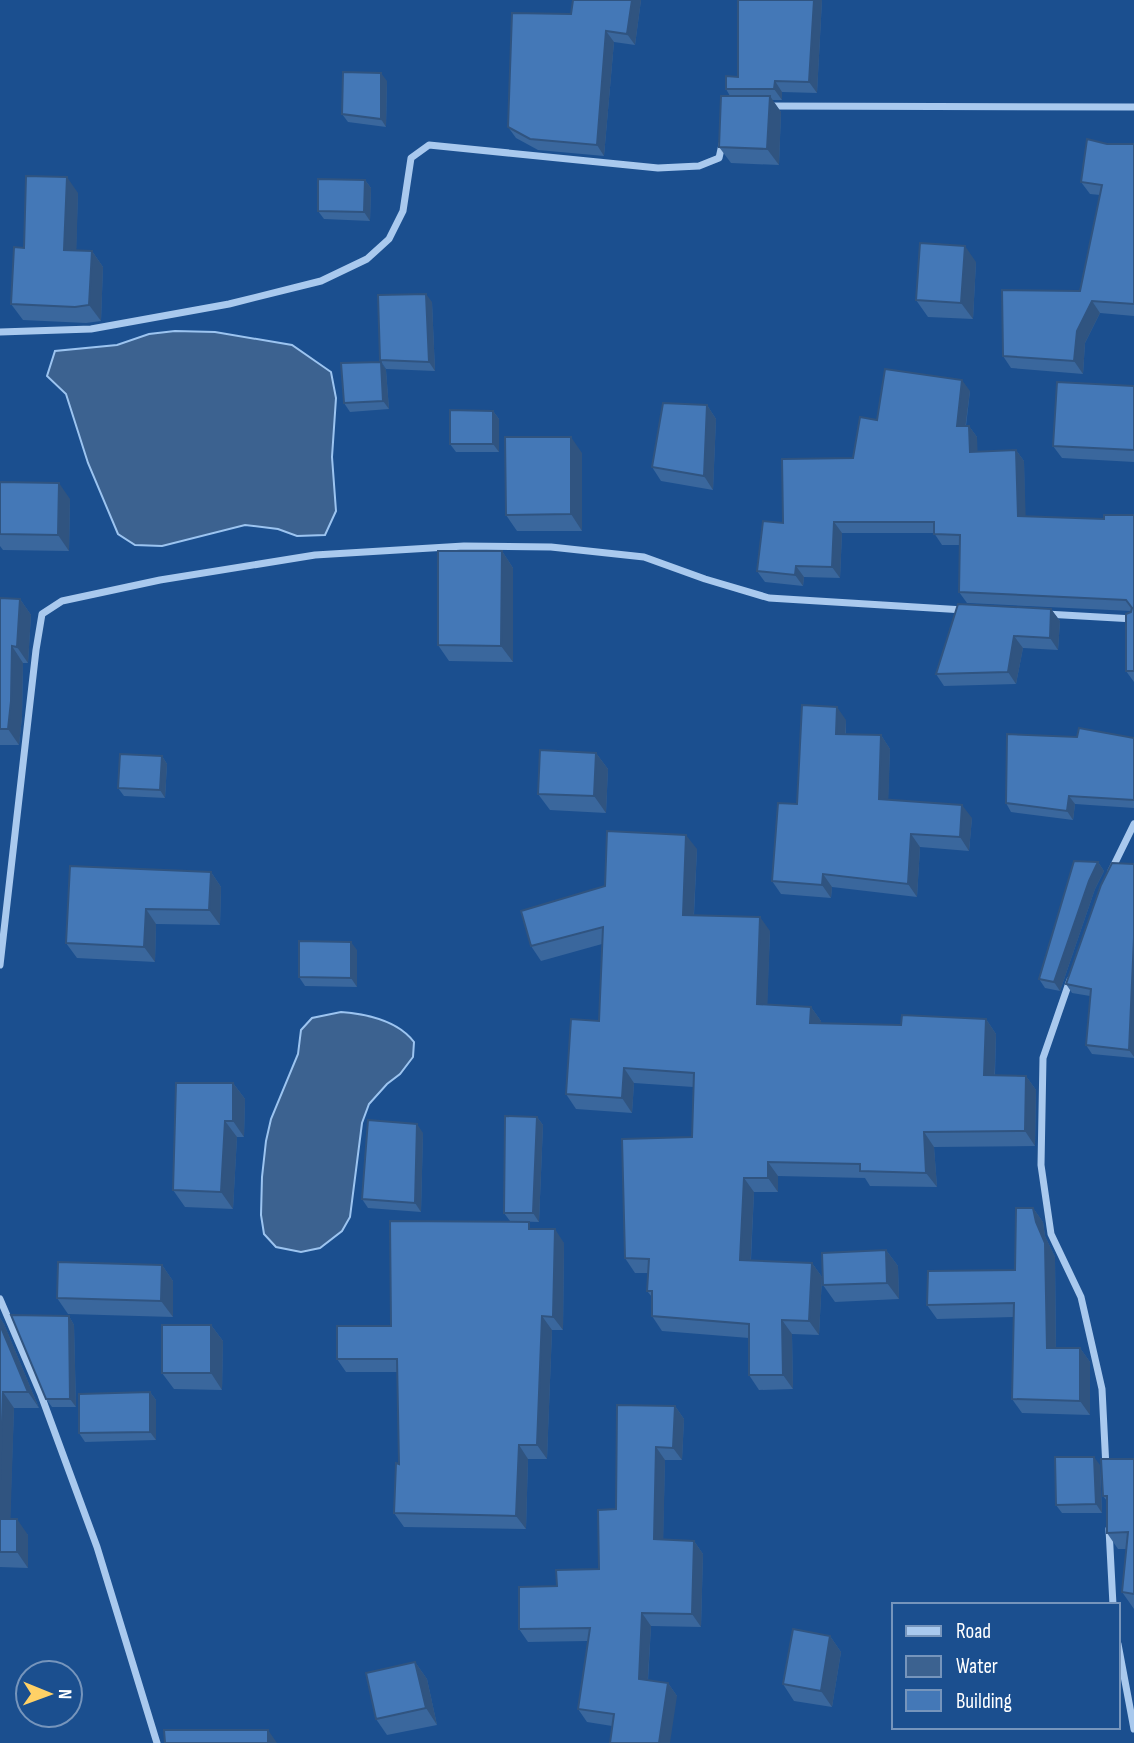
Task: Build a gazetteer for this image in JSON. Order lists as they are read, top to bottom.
{
  "legend": ["Road", "Water", "Building"],
  "north": "right"
}
